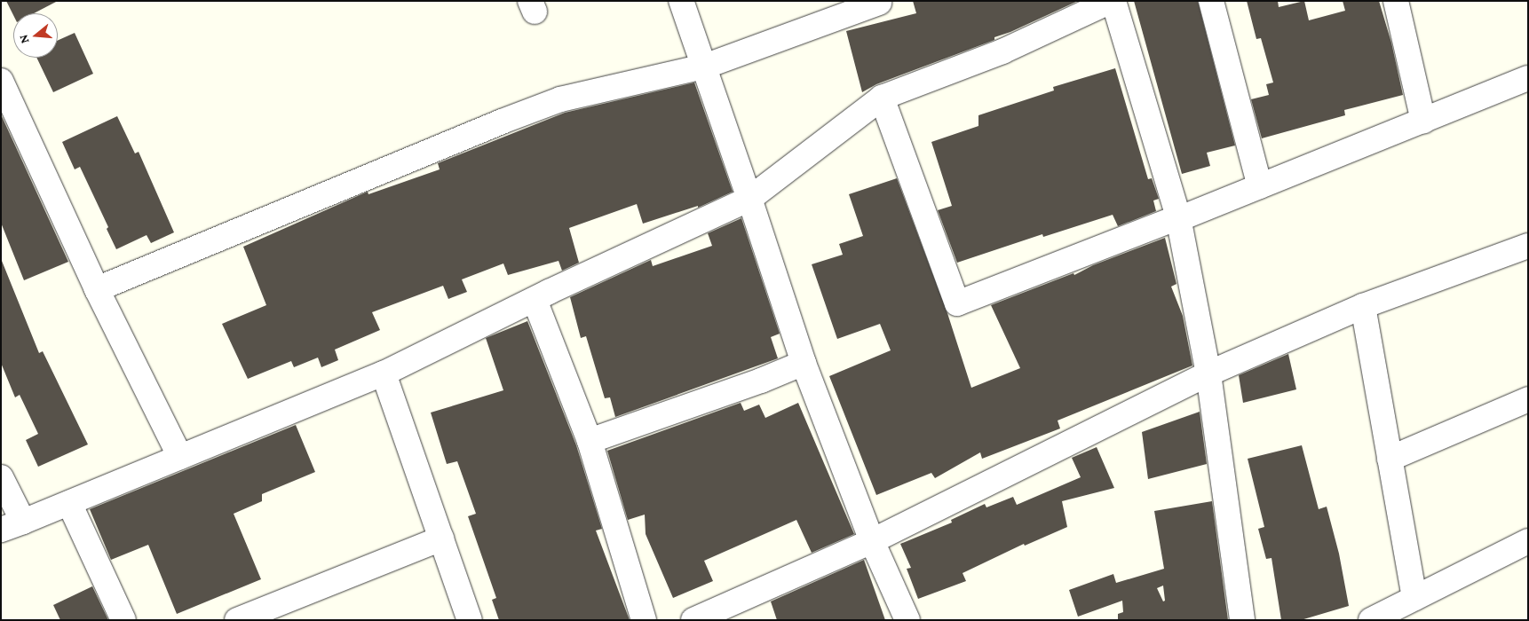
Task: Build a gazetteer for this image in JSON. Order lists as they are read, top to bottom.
{
  "north": "left"
}
